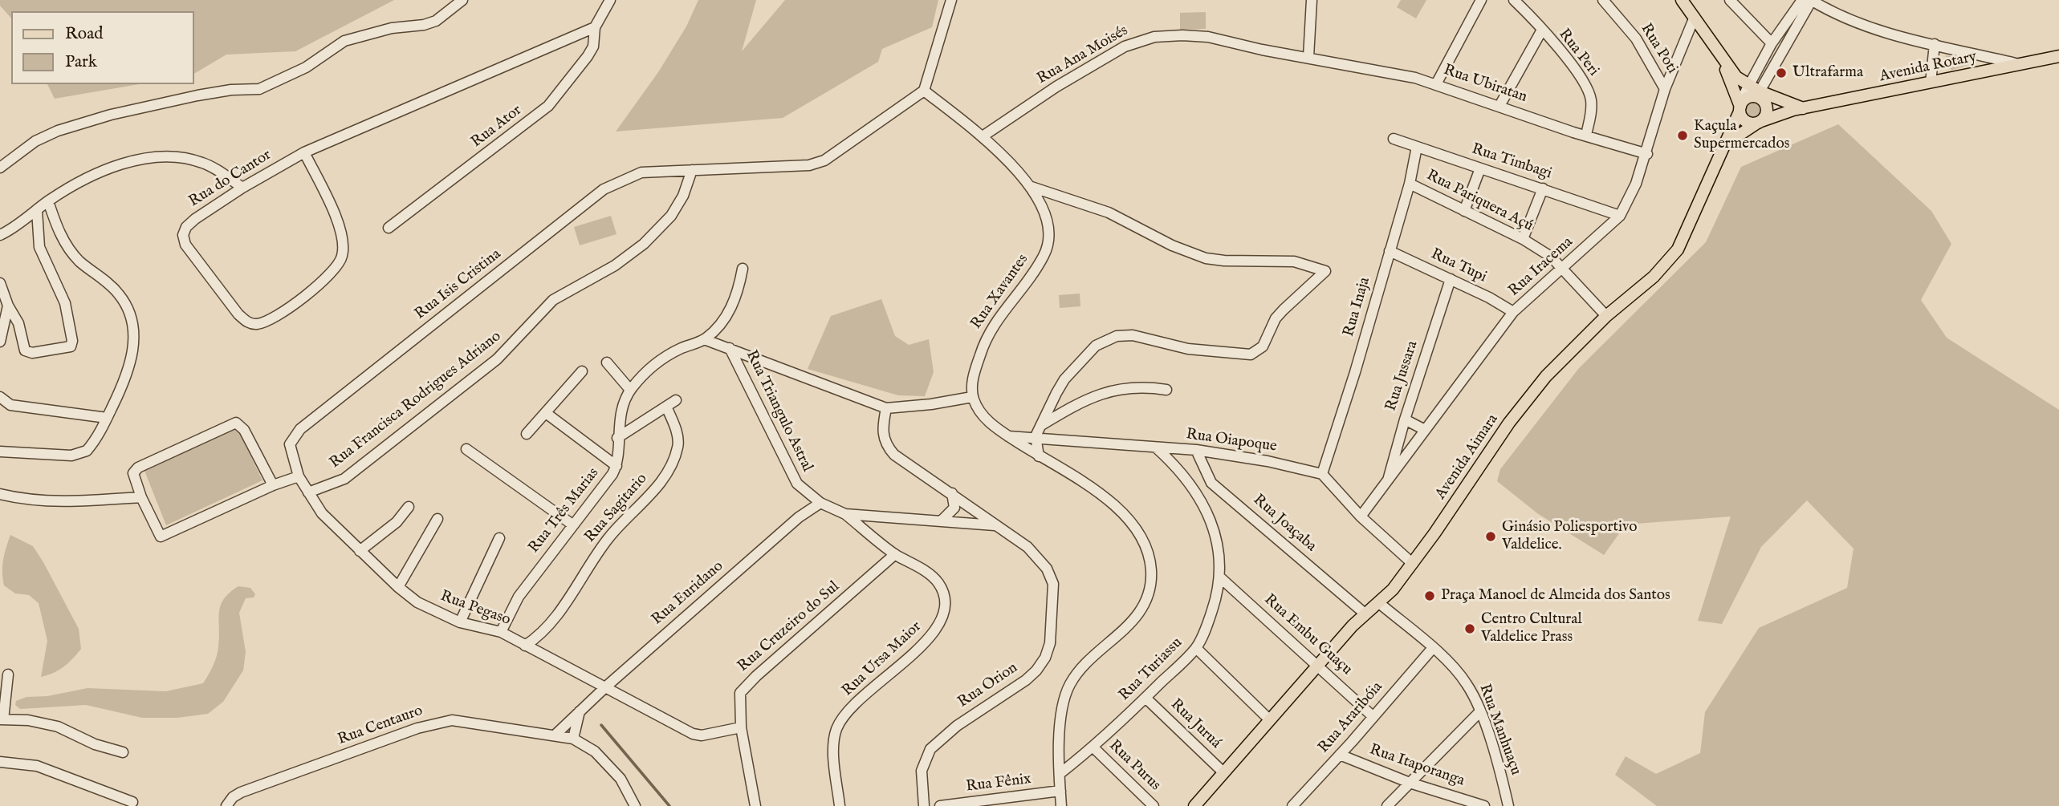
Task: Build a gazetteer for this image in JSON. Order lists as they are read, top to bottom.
{
  "streets": {
    "main road": ["Avenida Rotary", "Avenida Aimara"],
    "street": [
      "Rua Poti",
      "Rua Peri",
      "Rua Ana Moisés",
      "Rua Ubiratan",
      "Rua Ator",
      "Rua Timbagi",
      "Rua do Cantor",
      "Rua Pariquera Açú",
      "Rua Tupi",
      "Rua Iracema",
      "Rua Isis Cristina",
      "Rua Xavantes",
      "Rua Inaja",
      "Rua Jussara",
      "Rua Francisca Rodrigues Adriano",
      "Rua Triangulo Astral",
      "Rua Oiapoque",
      "Rua Sagitario",
      "Rua Três Marias",
      "Rua Joaçaba",
      "Rua Euridano",
      "Rua Pegaso",
      "Rua Cruzeiro do Sul",
      "Rua Embu Guaçu",
      "Rua Ursa Maior",
      "Rua Turiassu",
      "Rua Orion",
      "Rua Araribóia",
      "Rua Juruá",
      "Rua Centauro",
      "Rua Manhuaçu",
      "Rua Purus",
      "Rua Itaporanga",
      "Rua Fênix"
    ]
  },
  "crossings": [
    ["Rua Poti", "Rua Iracema"],
    ["Rua Peri", "Rua Ubiratan"],
    ["Rua Ana Moisés", "Rua Ubiratan"],
    ["Avenida Rotary", "Avenida Aimara"],
    ["Rua Ubiratan", "Rua Iracema"],
    ["Rua Ator", "Rua do Cantor"],
    ["Rua Timbagi", "Rua Iracema"],
    ["Rua Timbagi", "Rua Inaja"],
    ["Rua Pariquera Açú", "Rua Iracema"],
    ["Rua Pariquera Açú", "Rua Inaja"],
    ["Rua Pariquera Açú", "Avenida Aimara"],
    ["Rua Tupi", "Rua Iracema"],
    ["Rua Tupi", "Rua Inaja"],
    ["Rua Tupi", "Rua Jussara"],
    ["Rua Iracema", "Rua Jussara"],
    ["Rua Isis Cristina", "Rua Francisca Rodrigues Adriano"],
    ["Rua Isis Cristina", "Rua Pegaso"],
    ["Rua Inaja", "Rua Oiapoque"],
    ["Rua Francisca Rodrigues Adriano", "Rua Pegaso"],
    ["Rua Triangulo Astral", "Rua Euridano"],
    ["Rua Triangulo Astral", "Rua Ursa Maior"],
    ["Rua Triangulo Astral", "Rua Orion"],
    ["Rua Oiapoque", "Rua Joaçaba"],
    ["Rua Oiapoque", "Rua Turiassu"],
    ["Avenida Aimara", "Rua Joaçaba"],
    ["Avenida Aimara", "Rua Embu Guaçu"],
    ["Avenida Aimara", "Rua Juruá"],
    ["Avenida Aimara", "Rua Manhuaçu"],
    ["Rua Sagitario", "Rua Pegaso"],
    ["Rua Três Marias", "Rua Pegaso"],
    ["Rua Euridano", "Rua Pegaso"],
    ["Rua Euridano", "Rua Centauro"],
    ["Rua Pegaso", "Rua Cruzeiro do Sul"],
    ["Rua Cruzeiro do Sul", "Rua Ursa Maior"],
    ["Rua Embu Guaçu", "Rua Turiassu"],
    ["Rua Embu Guaçu", "Rua Araribóia"],
    ["Rua Turiassu", "Rua Juruá"],
    ["Rua Turiassu", "Rua Purus"],
    ["Rua Araribóia", "Rua Manhuaçu"],
    ["Rua Araribóia", "Rua Itaporanga"]
  ],
  "places": [
    "Ultrafarma",
    "Kaçula Supermercados",
    "Ginásio Poliesportivo Valdelice.",
    "Praça Manoel de Almeida dos Santos",
    "Centro Cultural Valdelice Prass"
  ],
  "legend": ["Road", "Park"]
}
